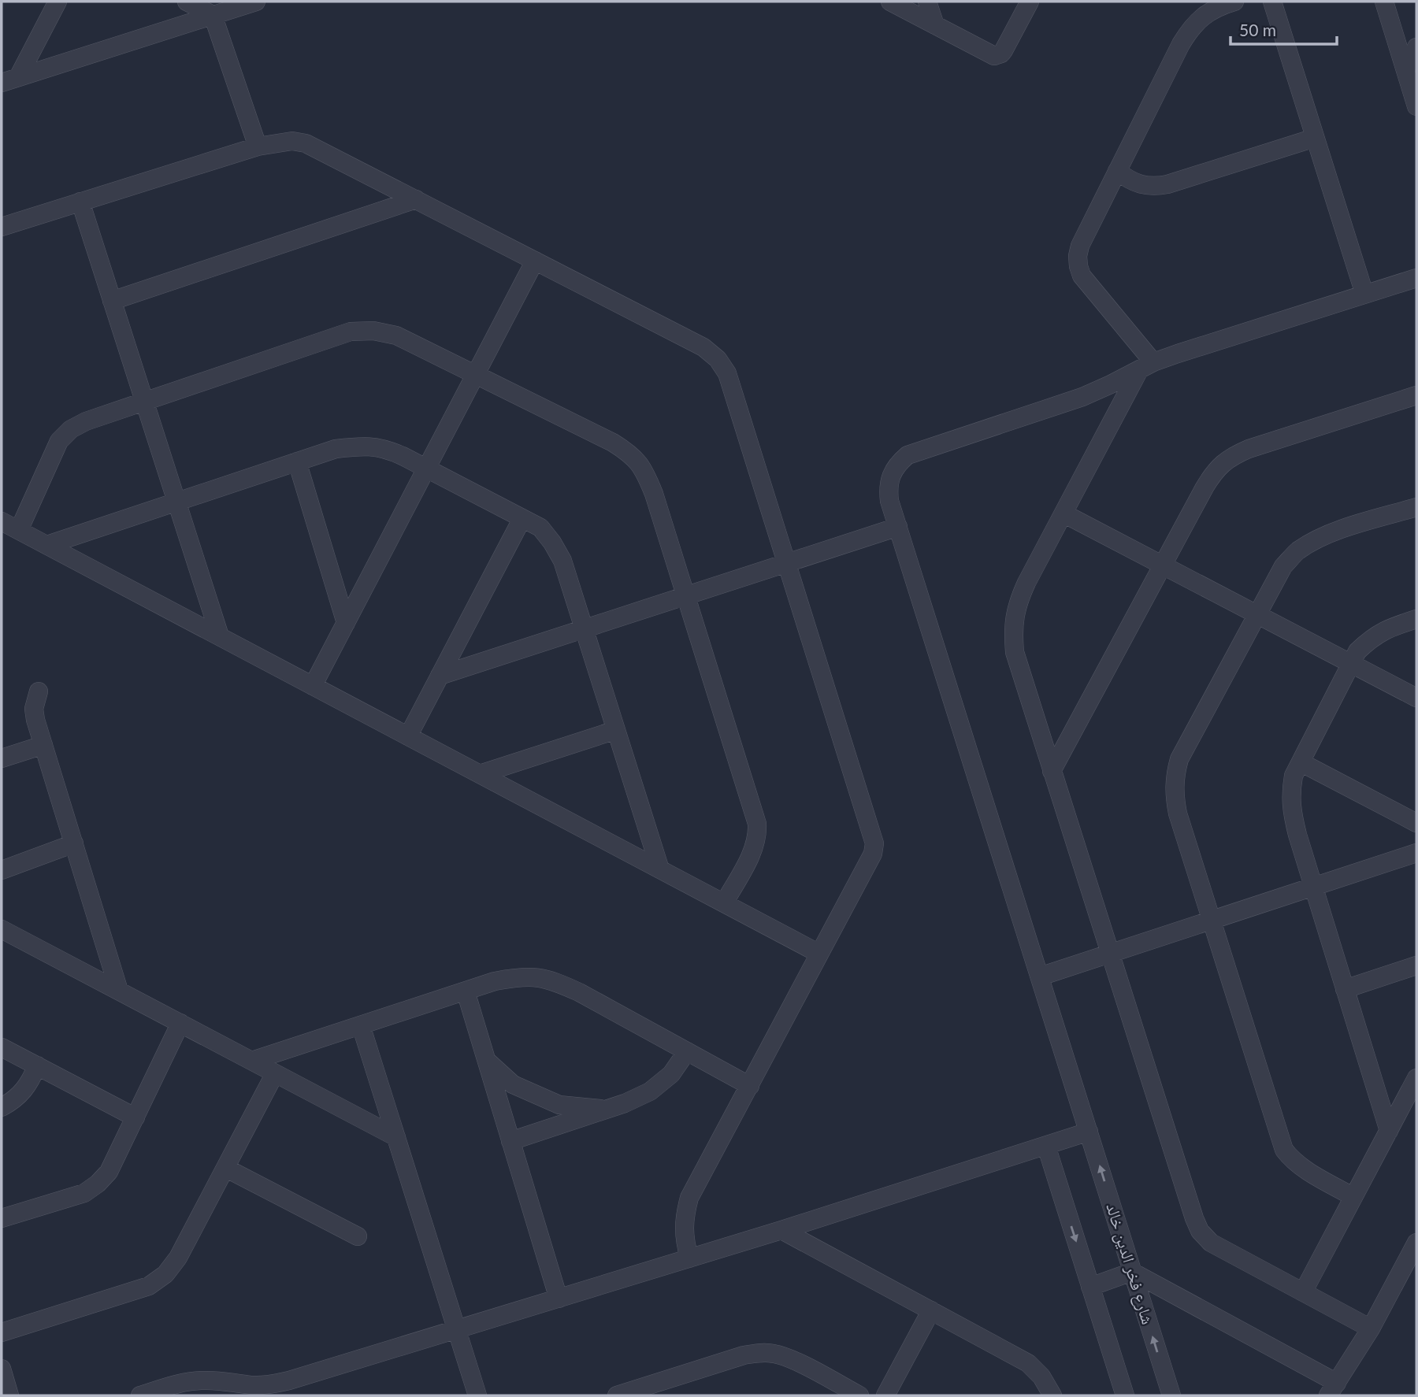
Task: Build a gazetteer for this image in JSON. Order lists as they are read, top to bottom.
{
  "streets": {
    "street": ["شارع فخر الدين خالد"]
  },
  "scale_bar": "50 m"
}
